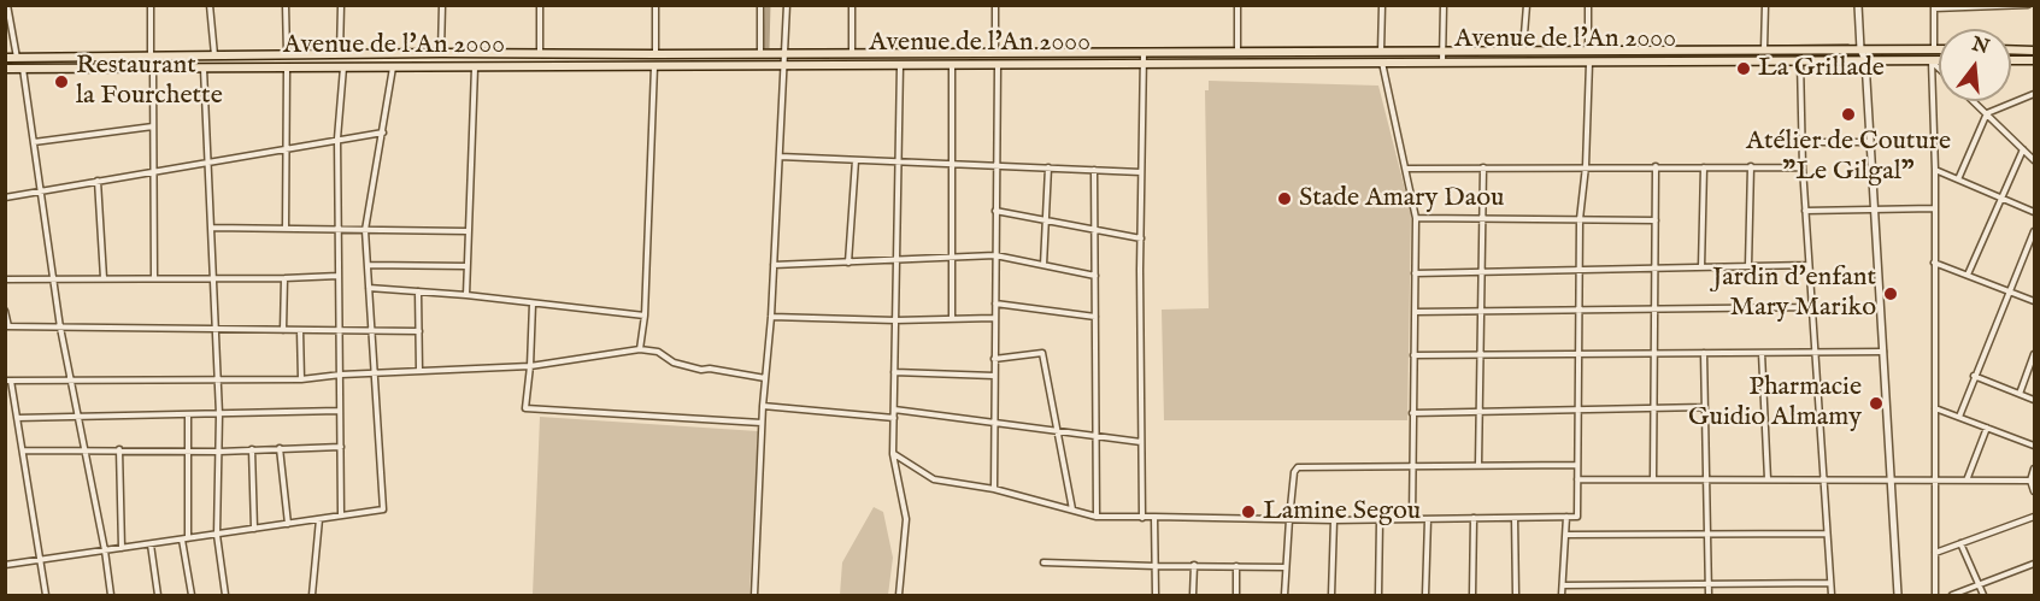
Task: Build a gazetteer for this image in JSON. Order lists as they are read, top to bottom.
{
  "streets": {
    "main road": ["Avenue de l'An 2000"]
  },
  "places": [
    "La Grillade",
    "Restaurant la Fourchette",
    "Atélier de Couture \"Le Gilgal\"",
    "Stade Amary Daou",
    "Jardin d'enfant Mary Mariko",
    "Pharmacie Guidio Almamy",
    "Lamine Segou"
  ],
  "north": "top"
}
